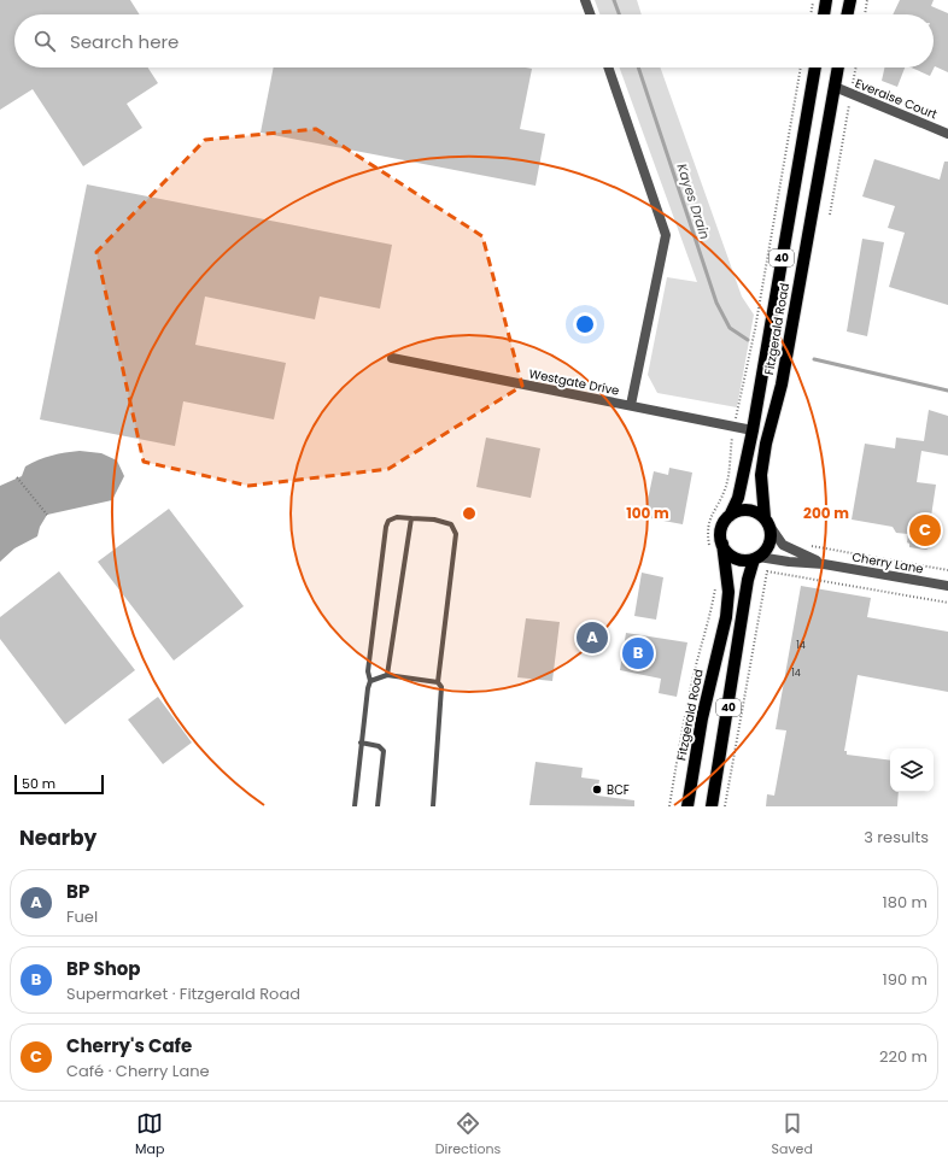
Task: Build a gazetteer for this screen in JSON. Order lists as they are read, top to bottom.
{
  "streets": {
    "main road": ["40", "Fitzgerald Road"],
    "street": ["Everaise Court", "Westgate Drive", "Cherry Lane"]
  },
  "crossings": [
    ["Everaise Court", "Fitzgerald Road"],
    ["40", "Fitzgerald Road"],
    ["40", "Cherry Lane"],
    ["Fitzgerald Road", "Westgate Drive"],
    ["Fitzgerald Road", "Cherry Lane"]
  ],
  "water": ["Kayes Drain"],
  "places": ["BCF"],
  "house_numbers": ["14", "14"],
  "scale_bar": "50 m",
  "page": {
    "search": "Search here",
    "pins": ["C", "A", "B"],
    "scale": "50 m",
    "heading": ["Nearby", "3 results"],
    "list": [
      {
        "mark": "A",
        "name": "BP",
        "note": "Fuel",
        "value": "180 m"
      },
      {
        "mark": "B",
        "name": "BP Shop",
        "note": "Supermarket · Fitzgerald Road",
        "value": "190 m"
      },
      {
        "mark": "C",
        "name": "Cherry's Cafe",
        "note": "Café · Cherry Lane",
        "value": "220 m"
      }
    ],
    "nav": ["Map", "Directions", "Saved"]
  },
  "rings": ["100 m", "200 m"]
}
